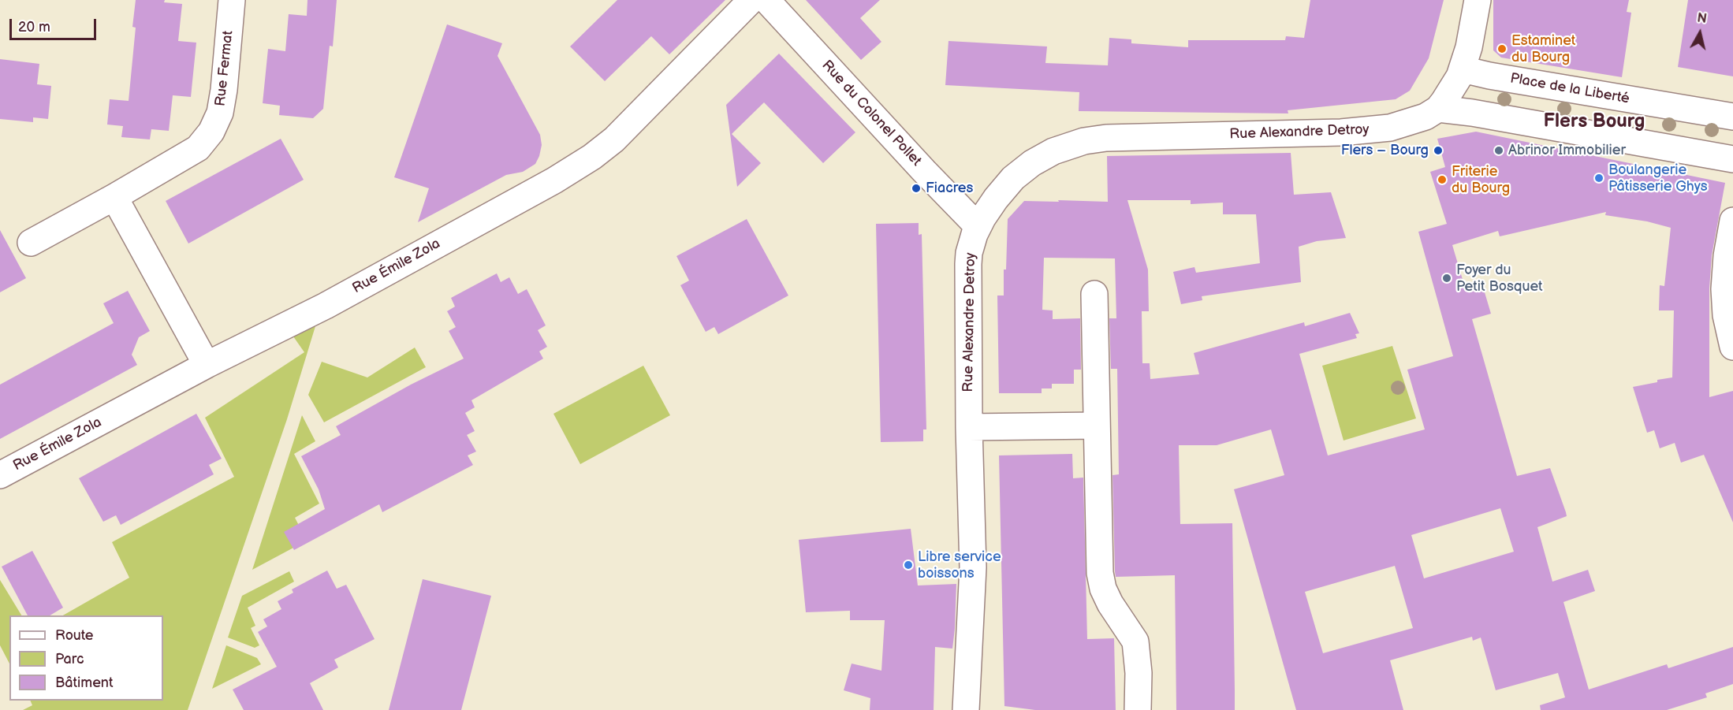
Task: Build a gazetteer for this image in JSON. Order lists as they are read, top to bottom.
{
  "streets": {
    "street": [
      "Rue Fermat",
      "Place de la Liberté",
      "Rue du Colonel Pollet",
      "Rue Alexandre Detroy",
      "Rue Émile Zola"
    ]
  },
  "crossings": [
    ["Place de la Liberté", "Rue Alexandre Detroy"],
    ["Rue du Colonel Pollet", "Rue Alexandre Detroy"]
  ],
  "districts": ["Flers Bourg"],
  "places": [
    "Estaminet du Bourg",
    "Flers – Bourg",
    "Abrinor Immobilier",
    "Boulangerie Pâtisserie Ghys",
    "Friterie du Bourg",
    "Fiacres",
    "Foyer du Petit Bosquet",
    "Libre service boissons"
  ],
  "legend": ["Route", "Parc", "Bâtiment"],
  "scale_bar": "20 m",
  "north": "top"
}
